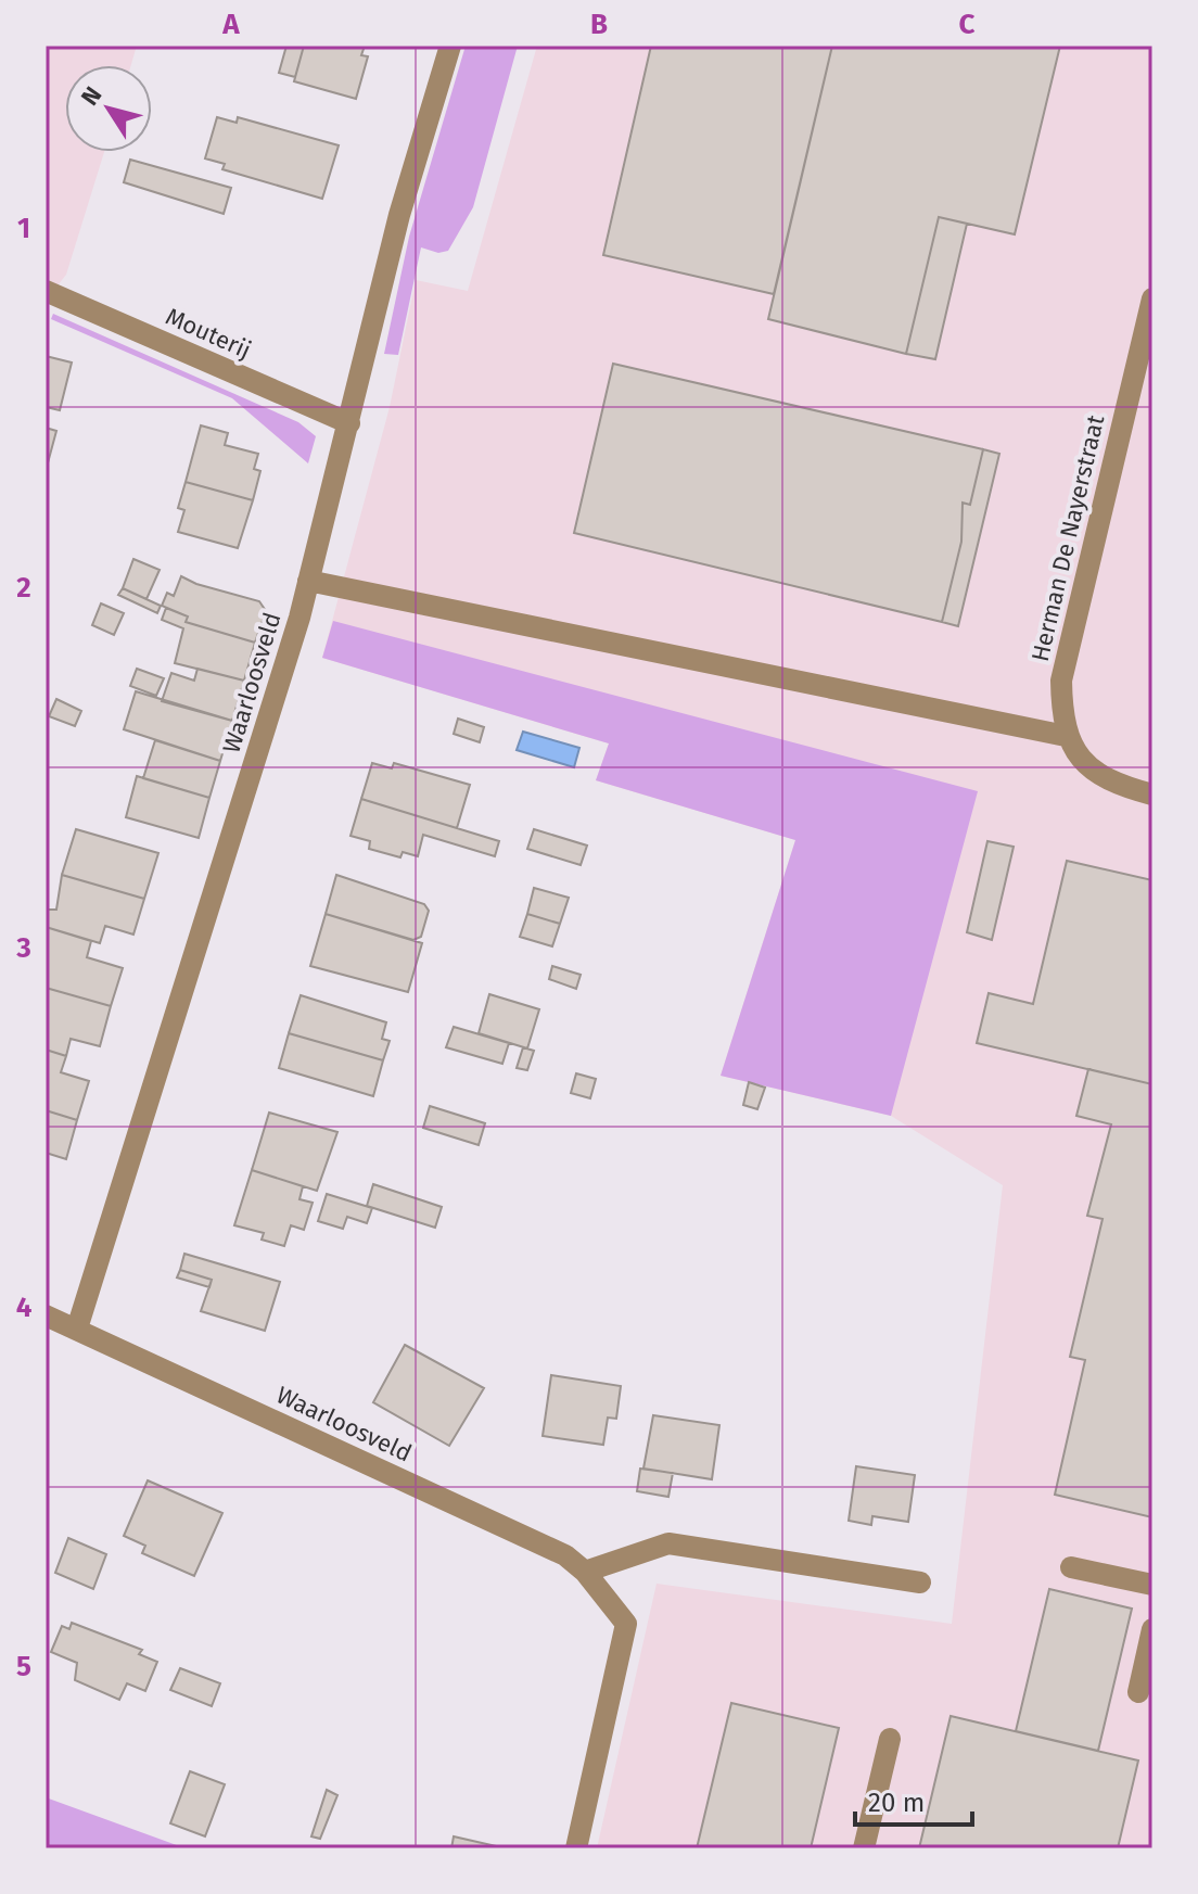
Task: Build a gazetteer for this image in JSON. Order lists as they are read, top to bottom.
{
  "streets": {
    "street": ["Mouterij", "Herman De Nayerstraat", "Waarloosveld"]
  },
  "crossings": [
    ["Mouterij", "Waarloosveld"]
  ],
  "scale_bar": "20 m",
  "north": "top left",
  "grid": {
    "columns": ["A", "B", "C"],
    "rows": [
      "1",
      "2",
      "3",
      "4",
      "5"
    ]
  }
}
